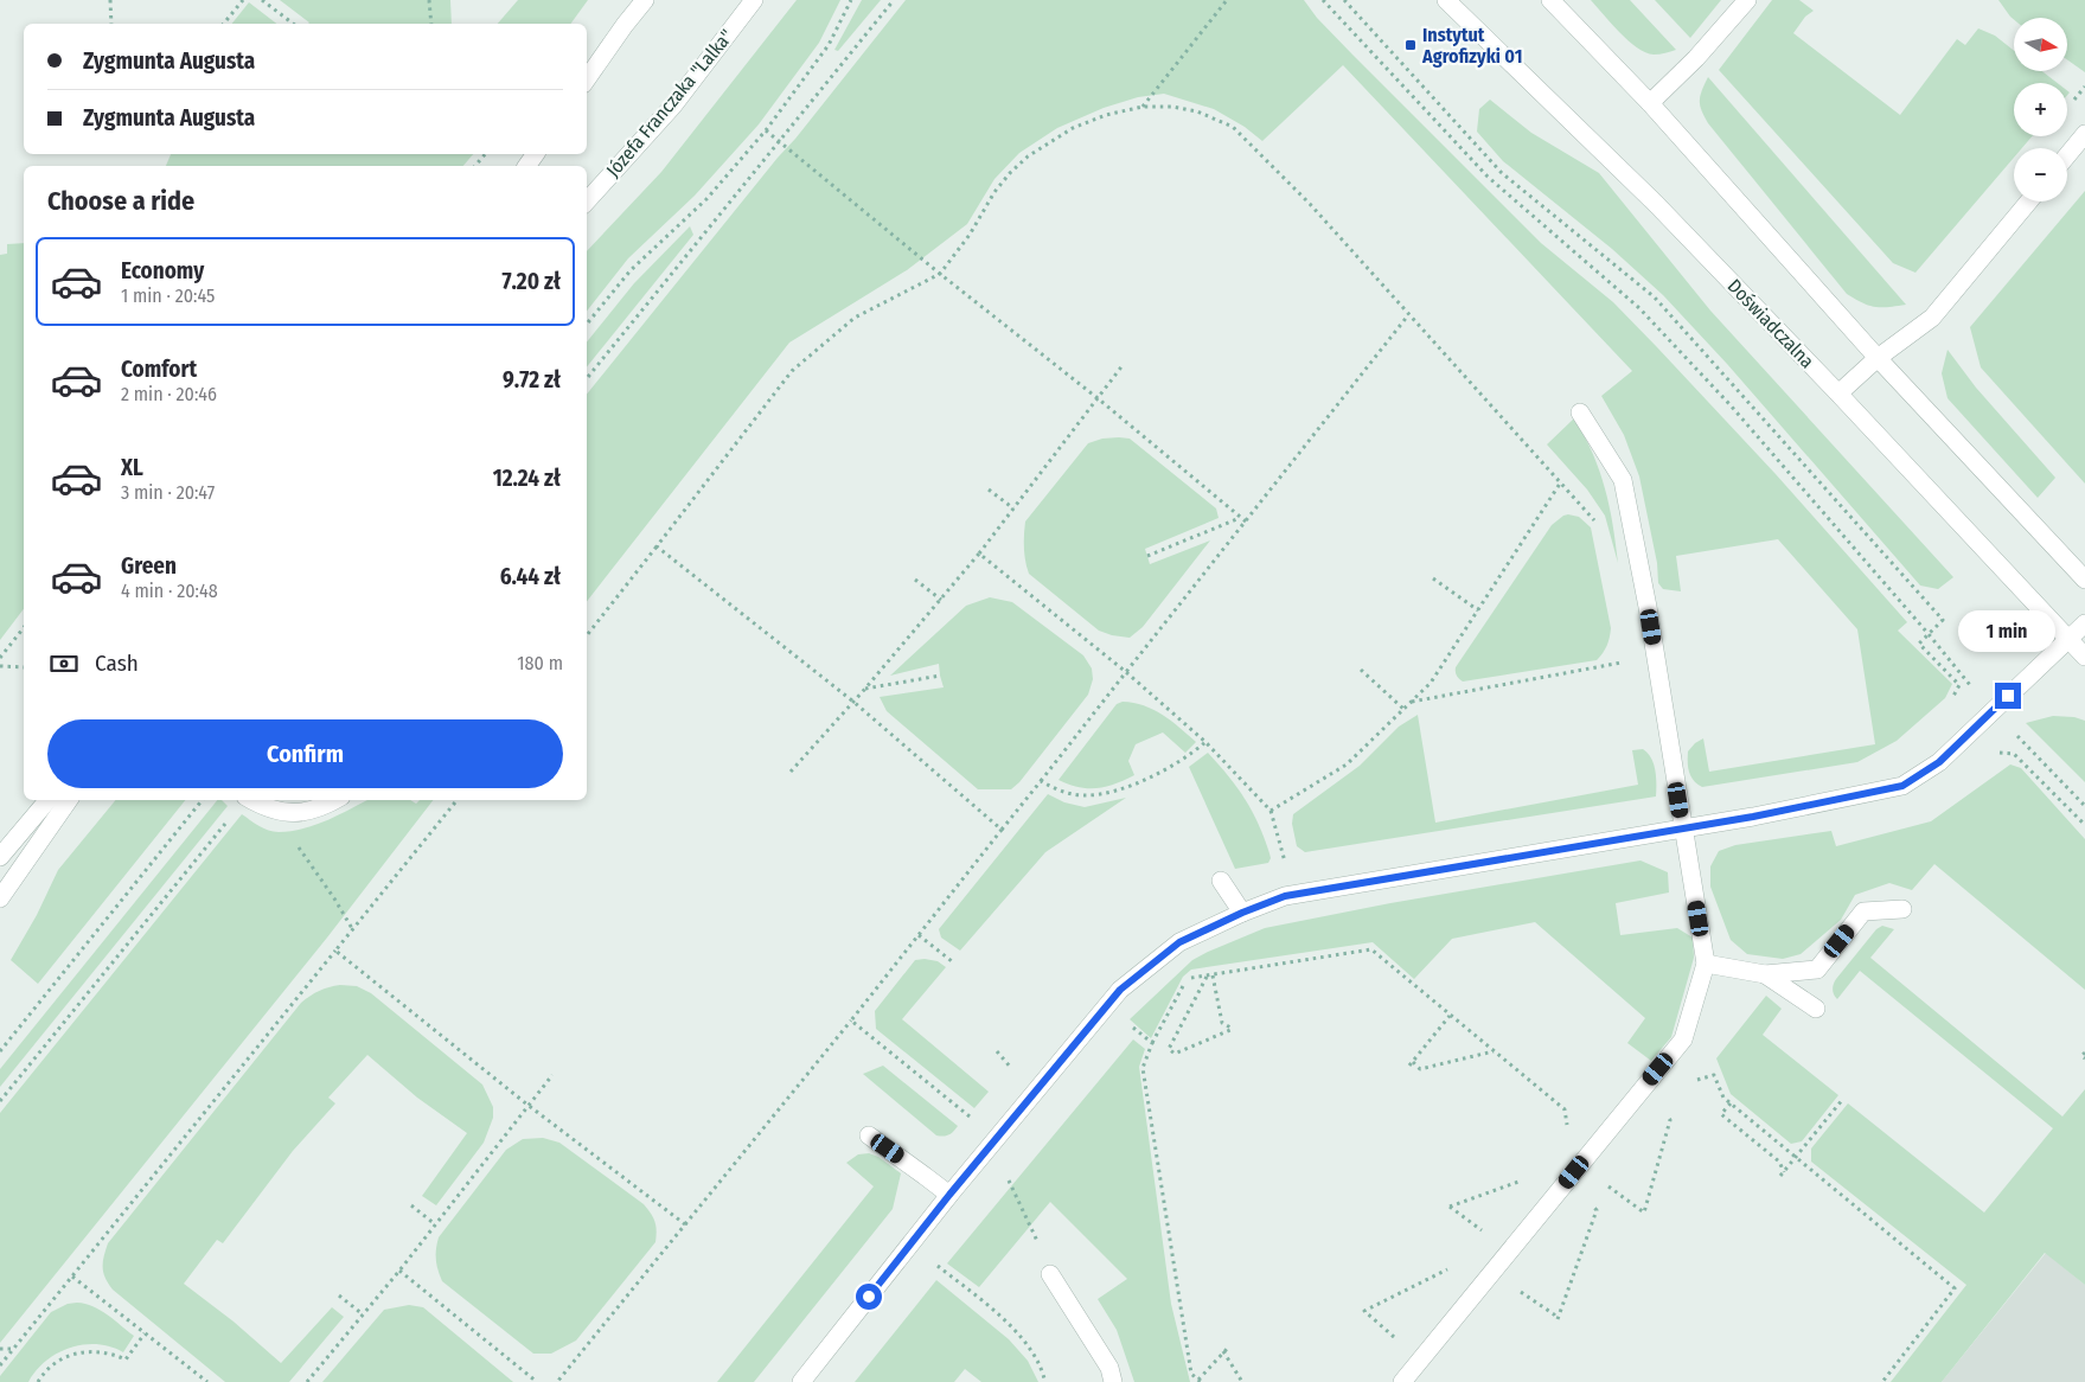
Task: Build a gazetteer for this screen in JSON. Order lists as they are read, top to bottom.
{
  "streets": {
    "street": ["Józefa Franczaka \"Lalka\"", "Doświadczalna"]
  },
  "places": {
    "transit": ["Instytut Agrofizyki 01"]
  },
  "north": "right",
  "page": {
    "map_buttons": ["+", "−"],
    "banner": ["Zygmunta Augusta", "Zygmunta Augusta"],
    "heading": "Choose a ride",
    "list": [
      {
        "name": "Economy",
        "note": "1 min · 20:45",
        "value": "7.20 zł"
      },
      {
        "name": "Comfort",
        "note": "2 min · 20:46",
        "value": "9.72 zł"
      },
      {
        "name": "XL",
        "note": "3 min · 20:47",
        "value": "12.24 zł"
      },
      {
        "name": "Green",
        "note": "4 min · 20:48",
        "value": "6.44 zł"
      }
    ],
    "bubble": "1 min",
    "pay": ["Cash", "180 m"],
    "buttons": "Confirm"
  }
}
